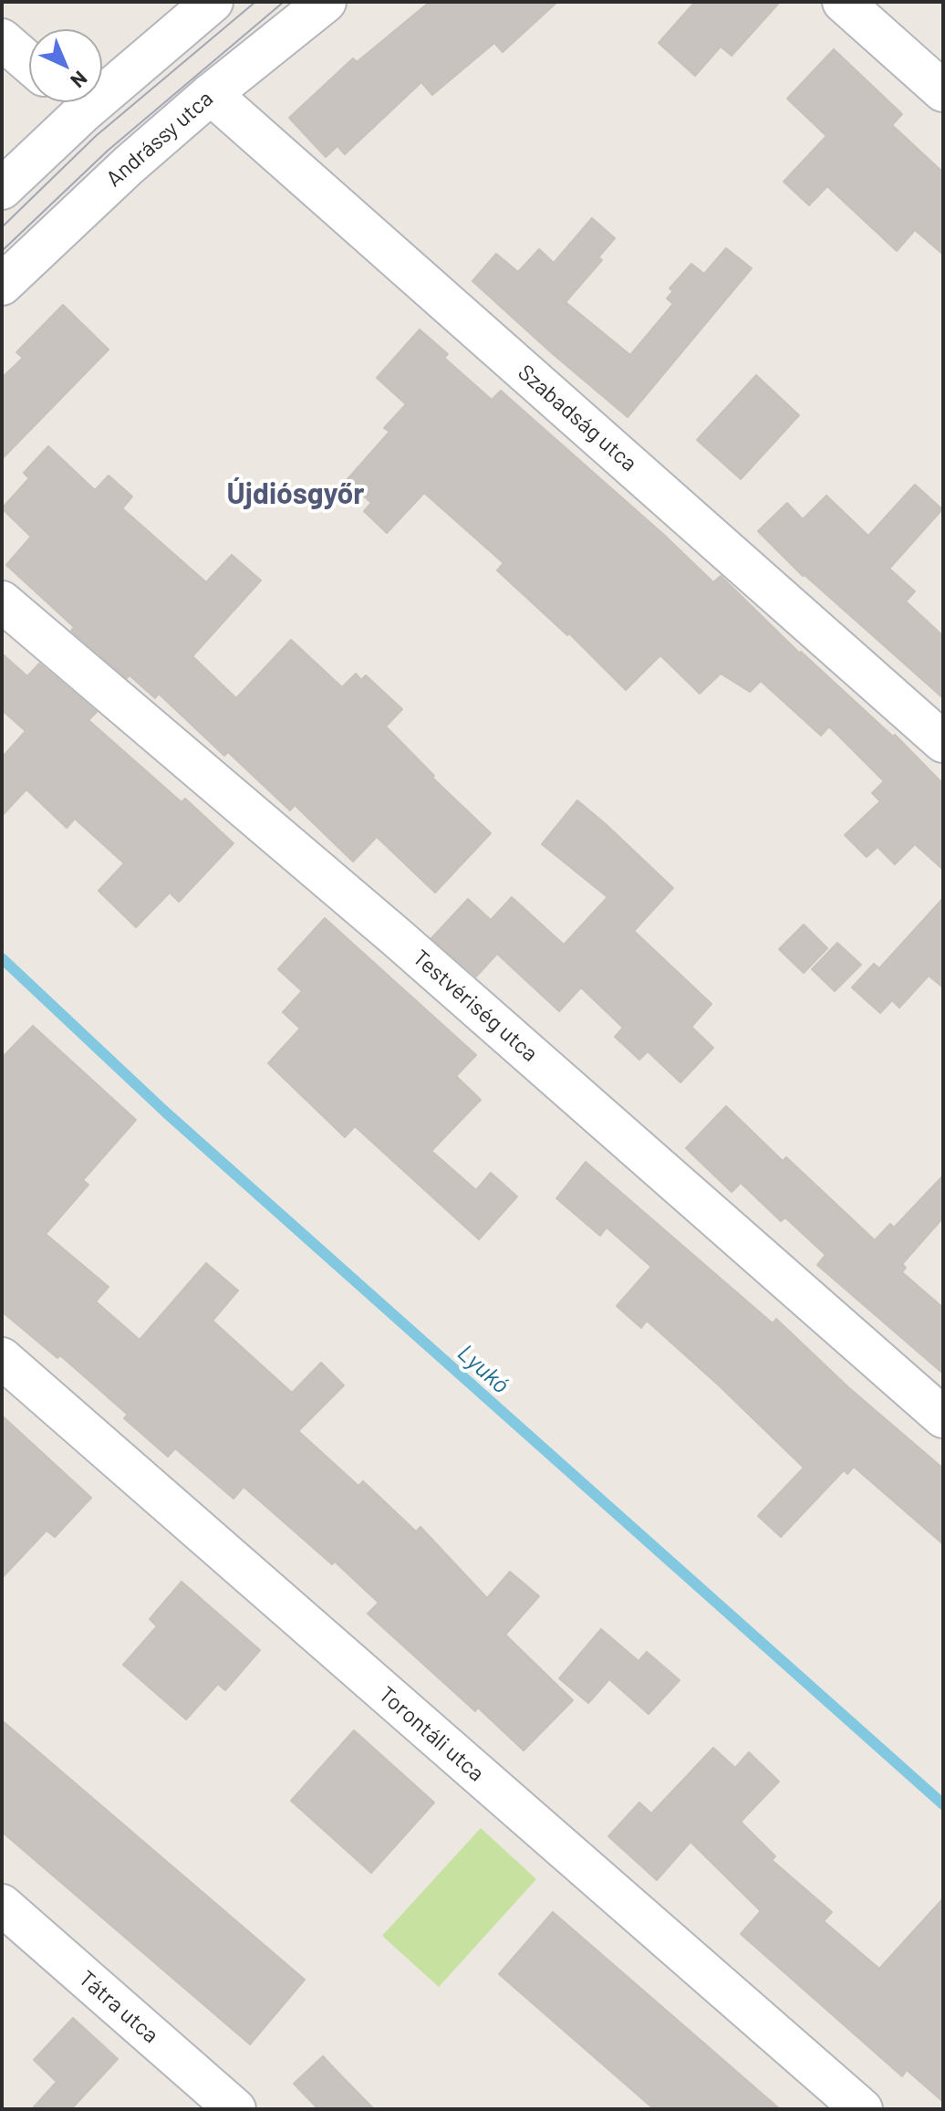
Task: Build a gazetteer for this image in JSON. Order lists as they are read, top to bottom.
{
  "streets": {
    "street": [
      "Andrássy utca",
      "Szabadság utca",
      "Testvériség utca",
      "Torontáli utca",
      "Tátra utca"
    ]
  },
  "crossings": [
    ["Andrássy utca", "Szabadság utca"]
  ],
  "districts": ["Újdiósgyőr"],
  "water": ["Lyukó"],
  "north": "bottom right"
}
